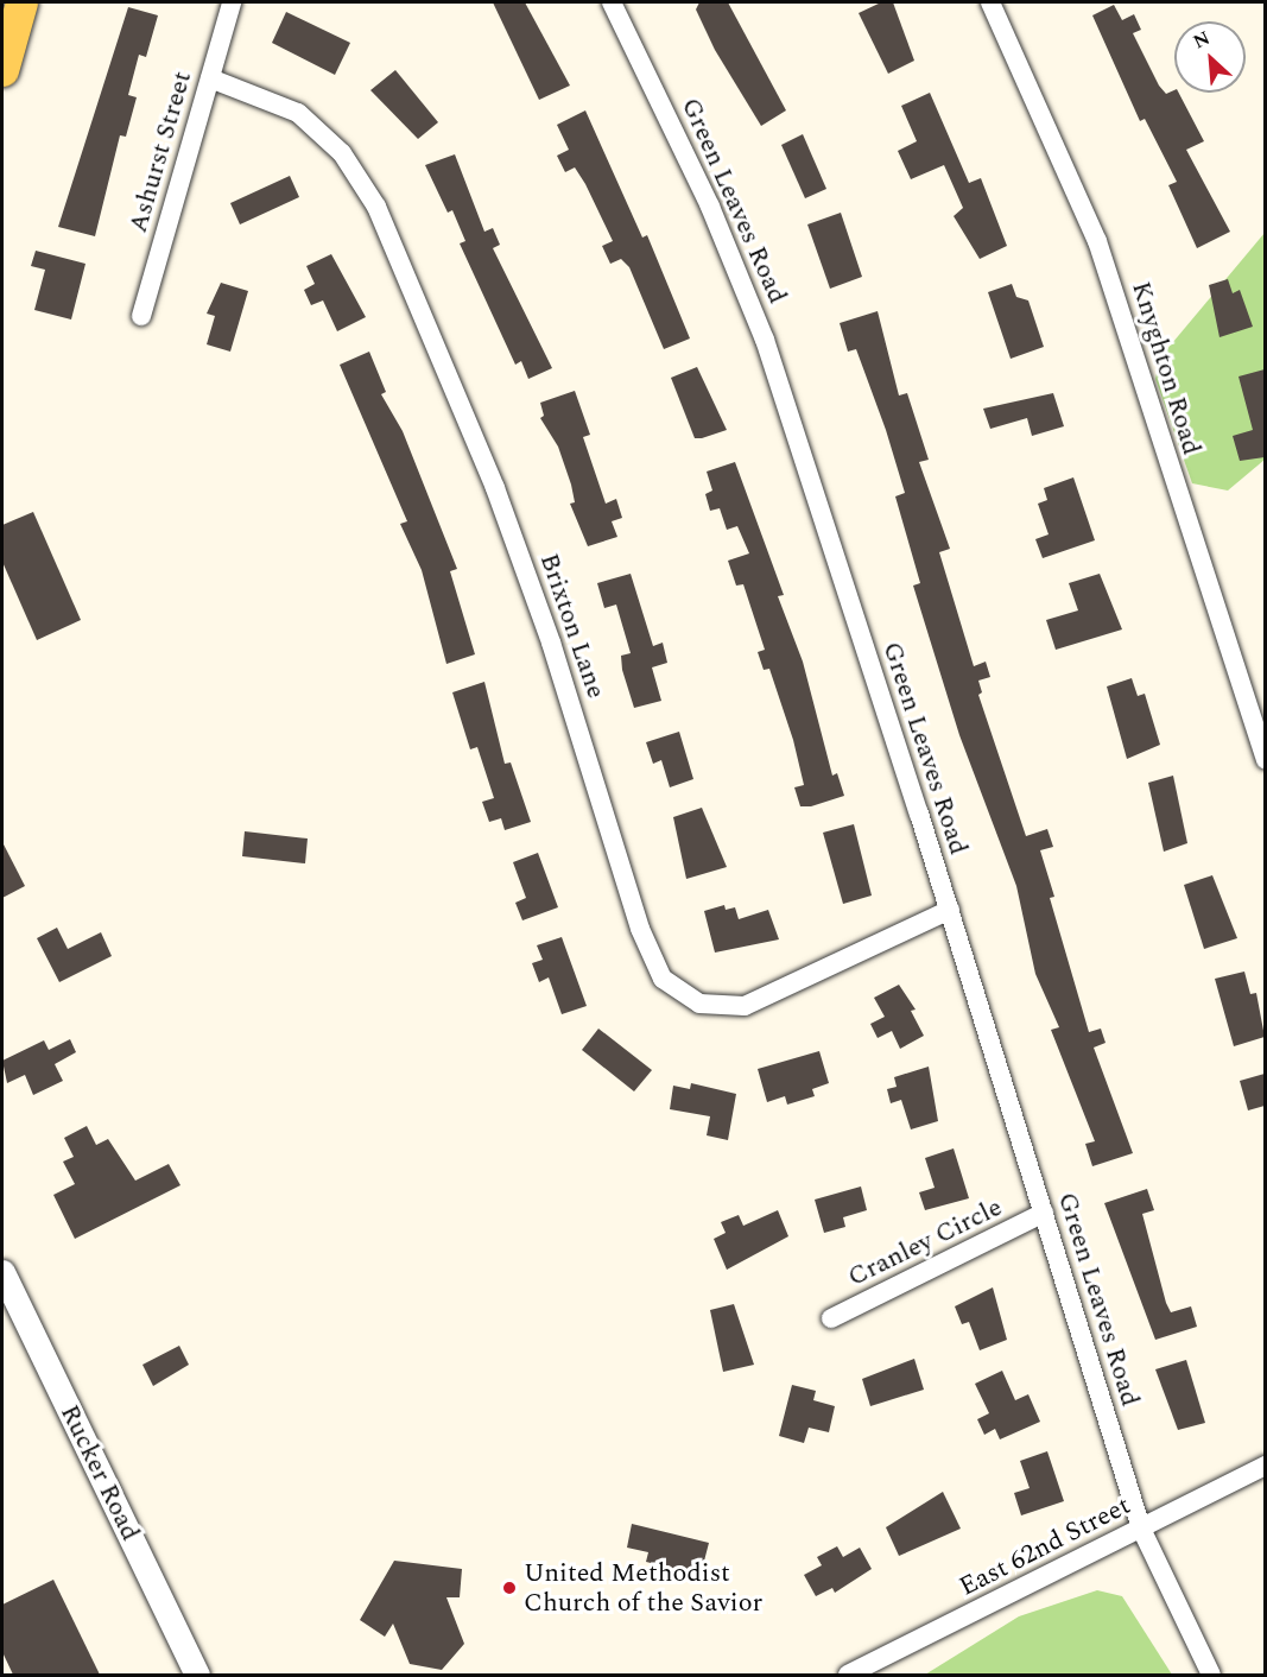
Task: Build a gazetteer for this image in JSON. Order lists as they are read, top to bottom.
{
  "streets": {
    "street": [
      "Ashurst Street",
      "Green Leaves Road",
      "Knyghton Road",
      "Brixton Lane",
      "Cranley Circle",
      "Rucker Road",
      "East 62nd Street"
    ]
  },
  "crossings": [
    ["Ashurst Street", "Brixton Lane"],
    ["Green Leaves Road", "Brixton Lane"],
    ["Green Leaves Road", "Cranley Circle"],
    ["Green Leaves Road", "East 62nd Street"]
  ],
  "places": ["United Methodist Church of the Savior"],
  "north": "top left"
}
